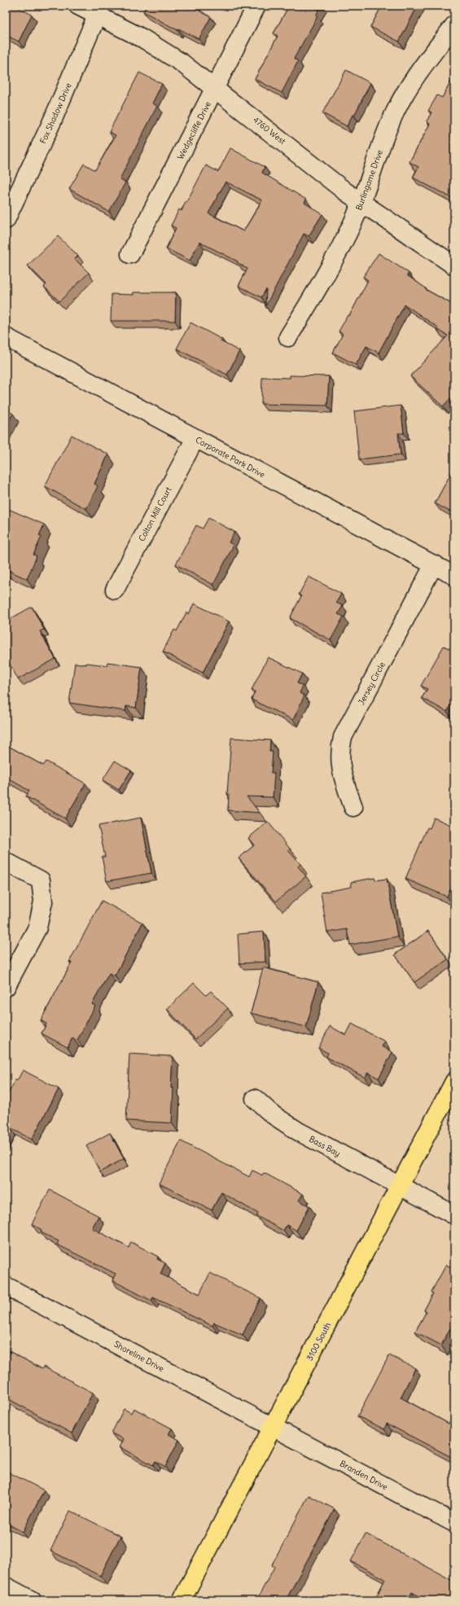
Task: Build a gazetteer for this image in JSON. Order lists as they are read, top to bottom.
{
  "streets": {
    "main road": ["3100 South"],
    "street": [
      "Fox Shadow Drive",
      "Wedgecliffe Drive",
      "4760 West",
      "Burlingame Drive",
      "Corporate Park Drive",
      "Colton Mill Court",
      "Jersey Circle",
      "Bass Bay",
      "Shoreline Drive",
      "Branden Drive"
    ]
  },
  "crossings": [
    ["Fox Shadow Drive", "4760 West"],
    ["Wedgecliffe Drive", "4760 West"],
    ["4760 West", "Burlingame Drive"],
    ["Corporate Park Drive", "Colton Mill Court"],
    ["Corporate Park Drive", "Jersey Circle"],
    ["Bass Bay", "3100 South"],
    ["3100 South", "Shoreline Drive"],
    ["3100 South", "Branden Drive"],
    ["Shoreline Drive", "Branden Drive"]
  ]
}
